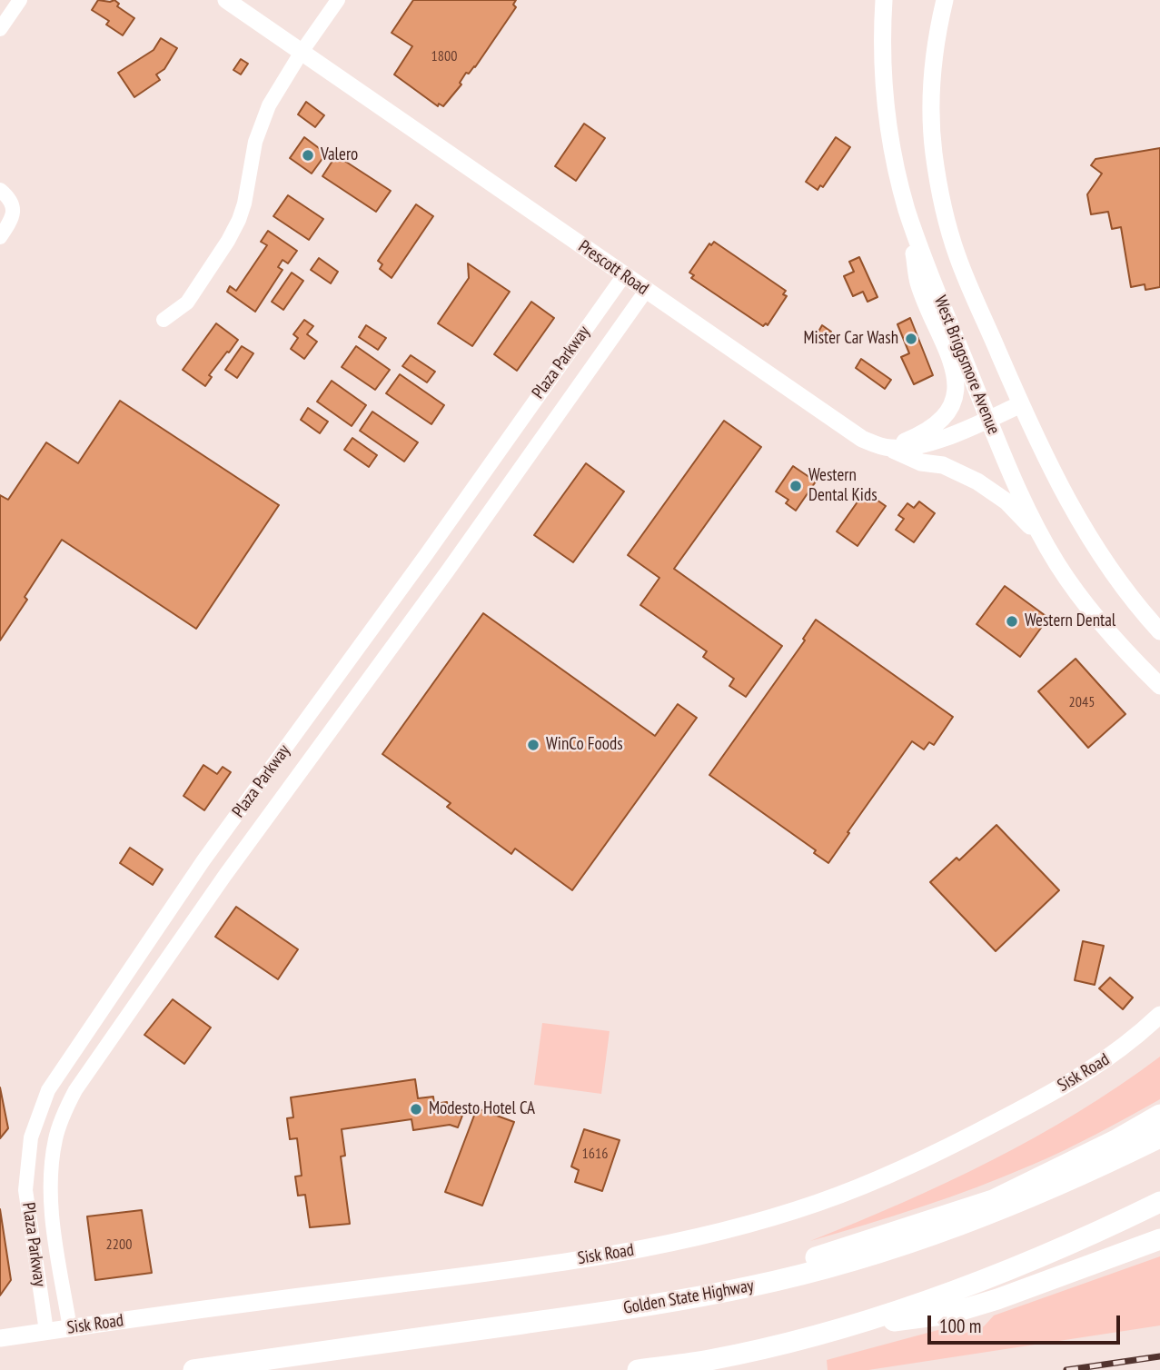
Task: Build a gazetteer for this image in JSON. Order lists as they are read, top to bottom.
{
  "streets": {
    "highway": ["Golden State Highway"],
    "main road": ["Prescott Road", "West Briggsmore Avenue", "Sisk Road"],
    "street": ["Plaza Parkway"]
  },
  "crossings": [
    ["Prescott Road", "Plaza Parkway"],
    ["Prescott Road", "West Briggsmore Avenue"],
    ["Plaza Parkway", "Sisk Road"]
  ],
  "places": [
    "Valero",
    "Mister Car Wash",
    "Western Dental Kids",
    "Western Dental",
    "WinCo Foods",
    "Modesto Hotel CA"
  ],
  "house_numbers": [
    "1800",
    "2045",
    "1616",
    "2200"
  ],
  "scale_bar": "100 m"
}
